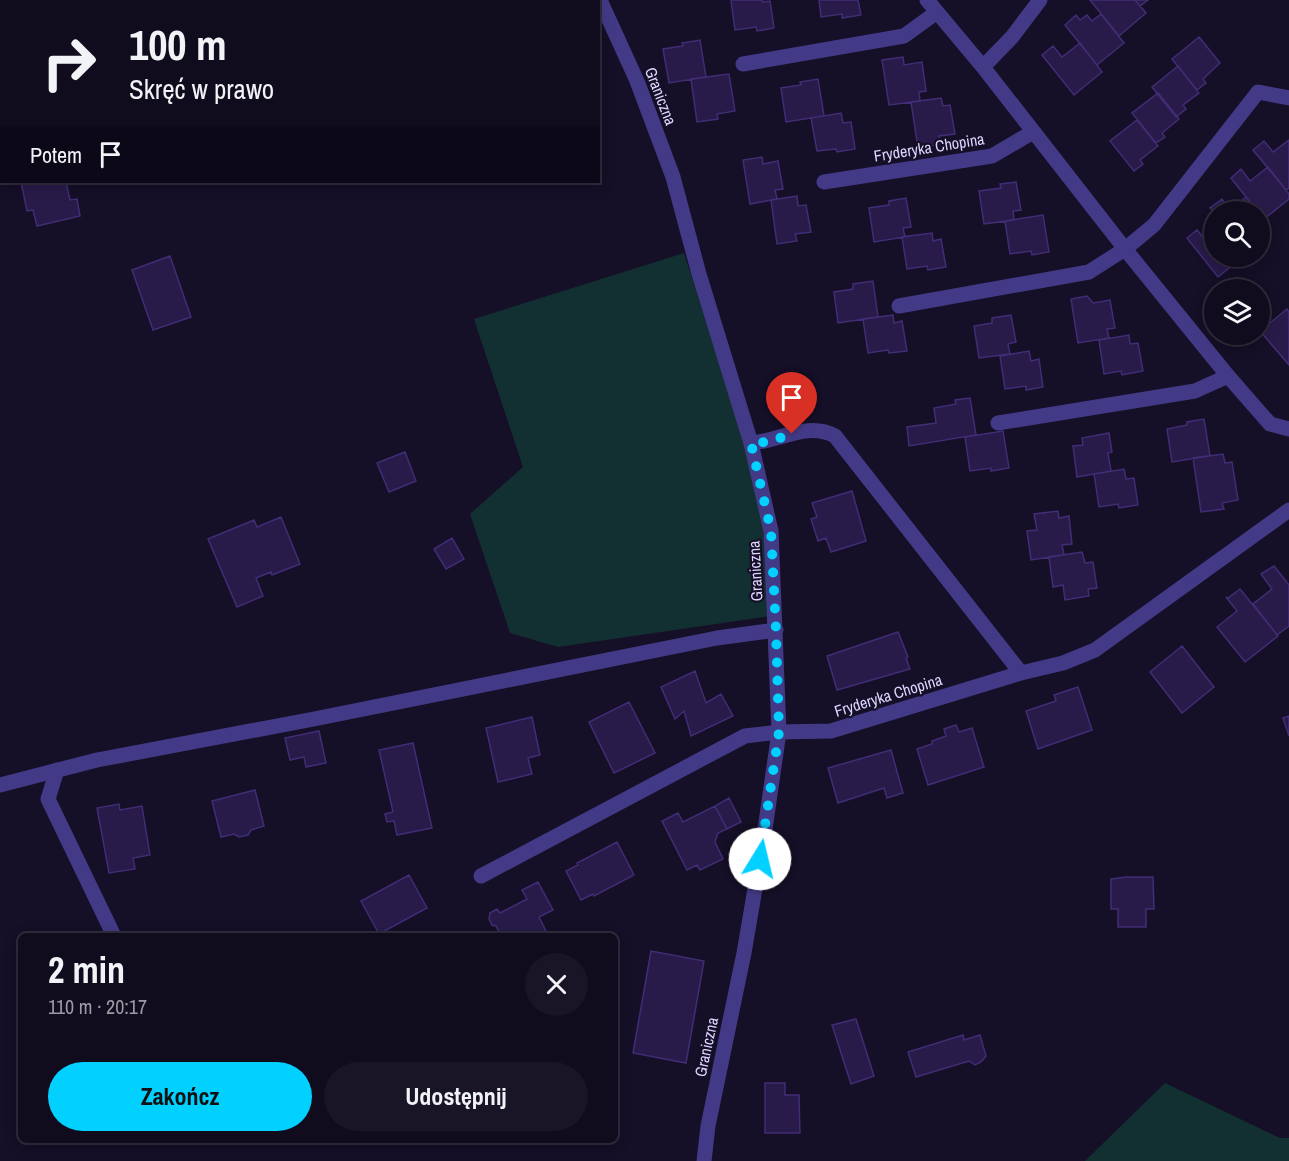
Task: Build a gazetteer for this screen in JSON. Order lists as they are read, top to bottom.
{
  "streets": {
    "street": ["Graniczna", "Fryderyka Chopina"]
  },
  "crossings": [
    ["Graniczna", "Fryderyka Chopina"]
  ],
  "page": {
    "turn": ["100 m", "Skręć w prawo"],
    "then": "Potem",
    "heading": ["2 min", "110 m · 20:17"],
    "buttons": ["Zakończ", "Udostępnij"]
  }
}
